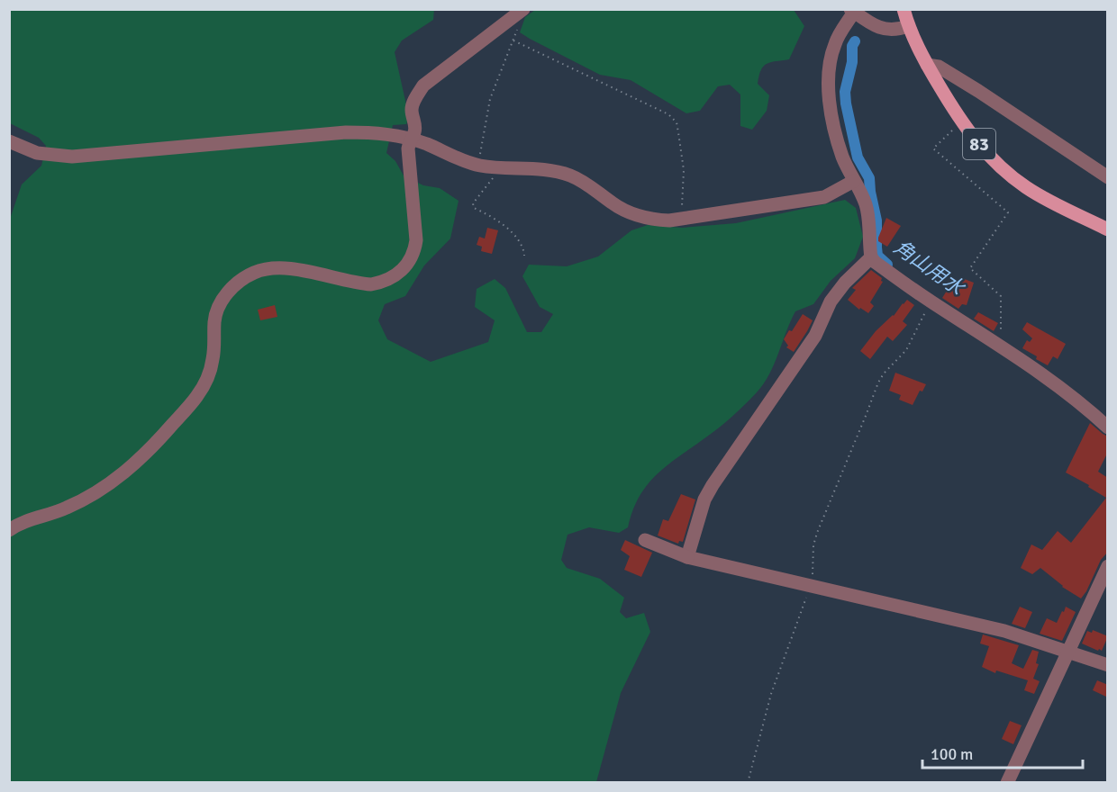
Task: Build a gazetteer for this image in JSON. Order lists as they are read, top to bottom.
{
  "streets": {
    "main road": ["83"]
  },
  "water": ["角山用水"],
  "scale_bar": "100 m"
}
